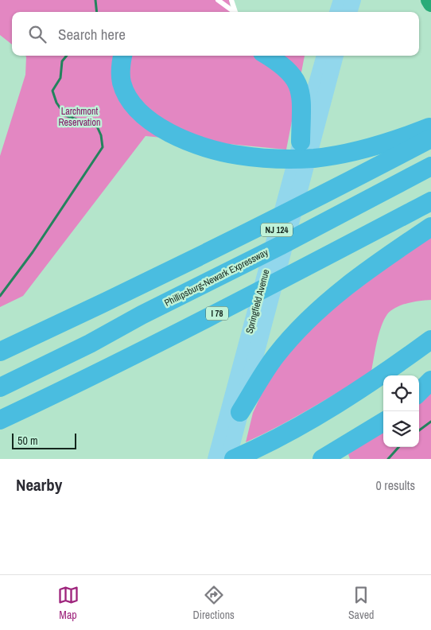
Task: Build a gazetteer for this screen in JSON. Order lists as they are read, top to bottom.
{
  "streets": {
    "highway": ["Phillipsburg-Newark Expressway", "I 78"],
    "main road": ["NJ 124", "Springfield Avenue"]
  },
  "parks": ["Larchmont Reservation"],
  "scale_bar": "50 m",
  "page": {
    "search": "Search here",
    "scale": "50 m",
    "heading": ["Nearby", "0 results"],
    "nav": ["Map", "Directions", "Saved"]
  }
}
